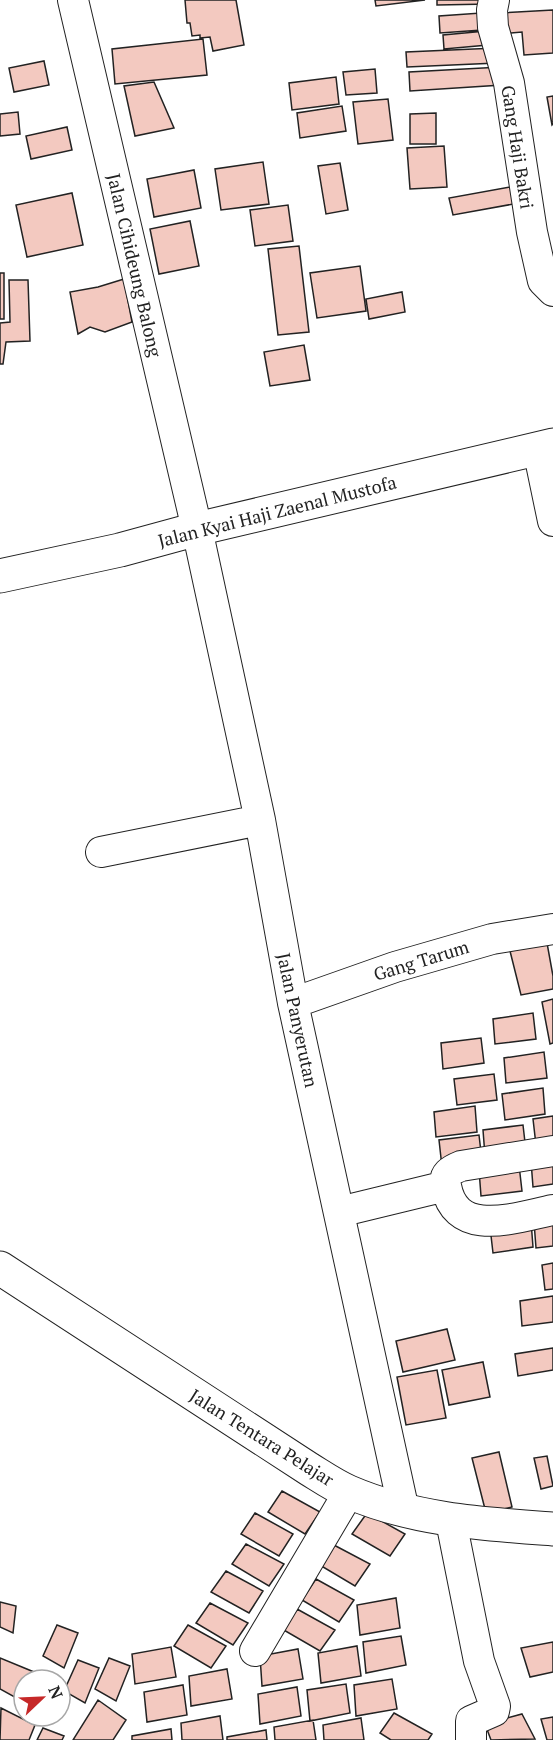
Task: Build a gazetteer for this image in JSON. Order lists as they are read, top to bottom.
{
  "streets": {
    "main road": ["Jalan Kyai Haji Zaenal Mustofa", "Jalan Tentara Pelajar"],
    "street": [
      "Gang Haji Bakri",
      "Jalan Cihideung Balong",
      "Gang Tarum",
      "Jalan Panyerutan"
    ]
  },
  "crossings": [
    ["Jalan Cihideung Balong", "Jalan Kyai Haji Zaenal Mustofa"],
    ["Jalan Cihideung Balong", "Jalan Panyerutan"],
    ["Jalan Kyai Haji Zaenal Mustofa", "Jalan Panyerutan"],
    ["Gang Tarum", "Jalan Panyerutan"],
    ["Jalan Panyerutan", "Jalan Tentara Pelajar"]
  ],
  "north": "top right"
}
